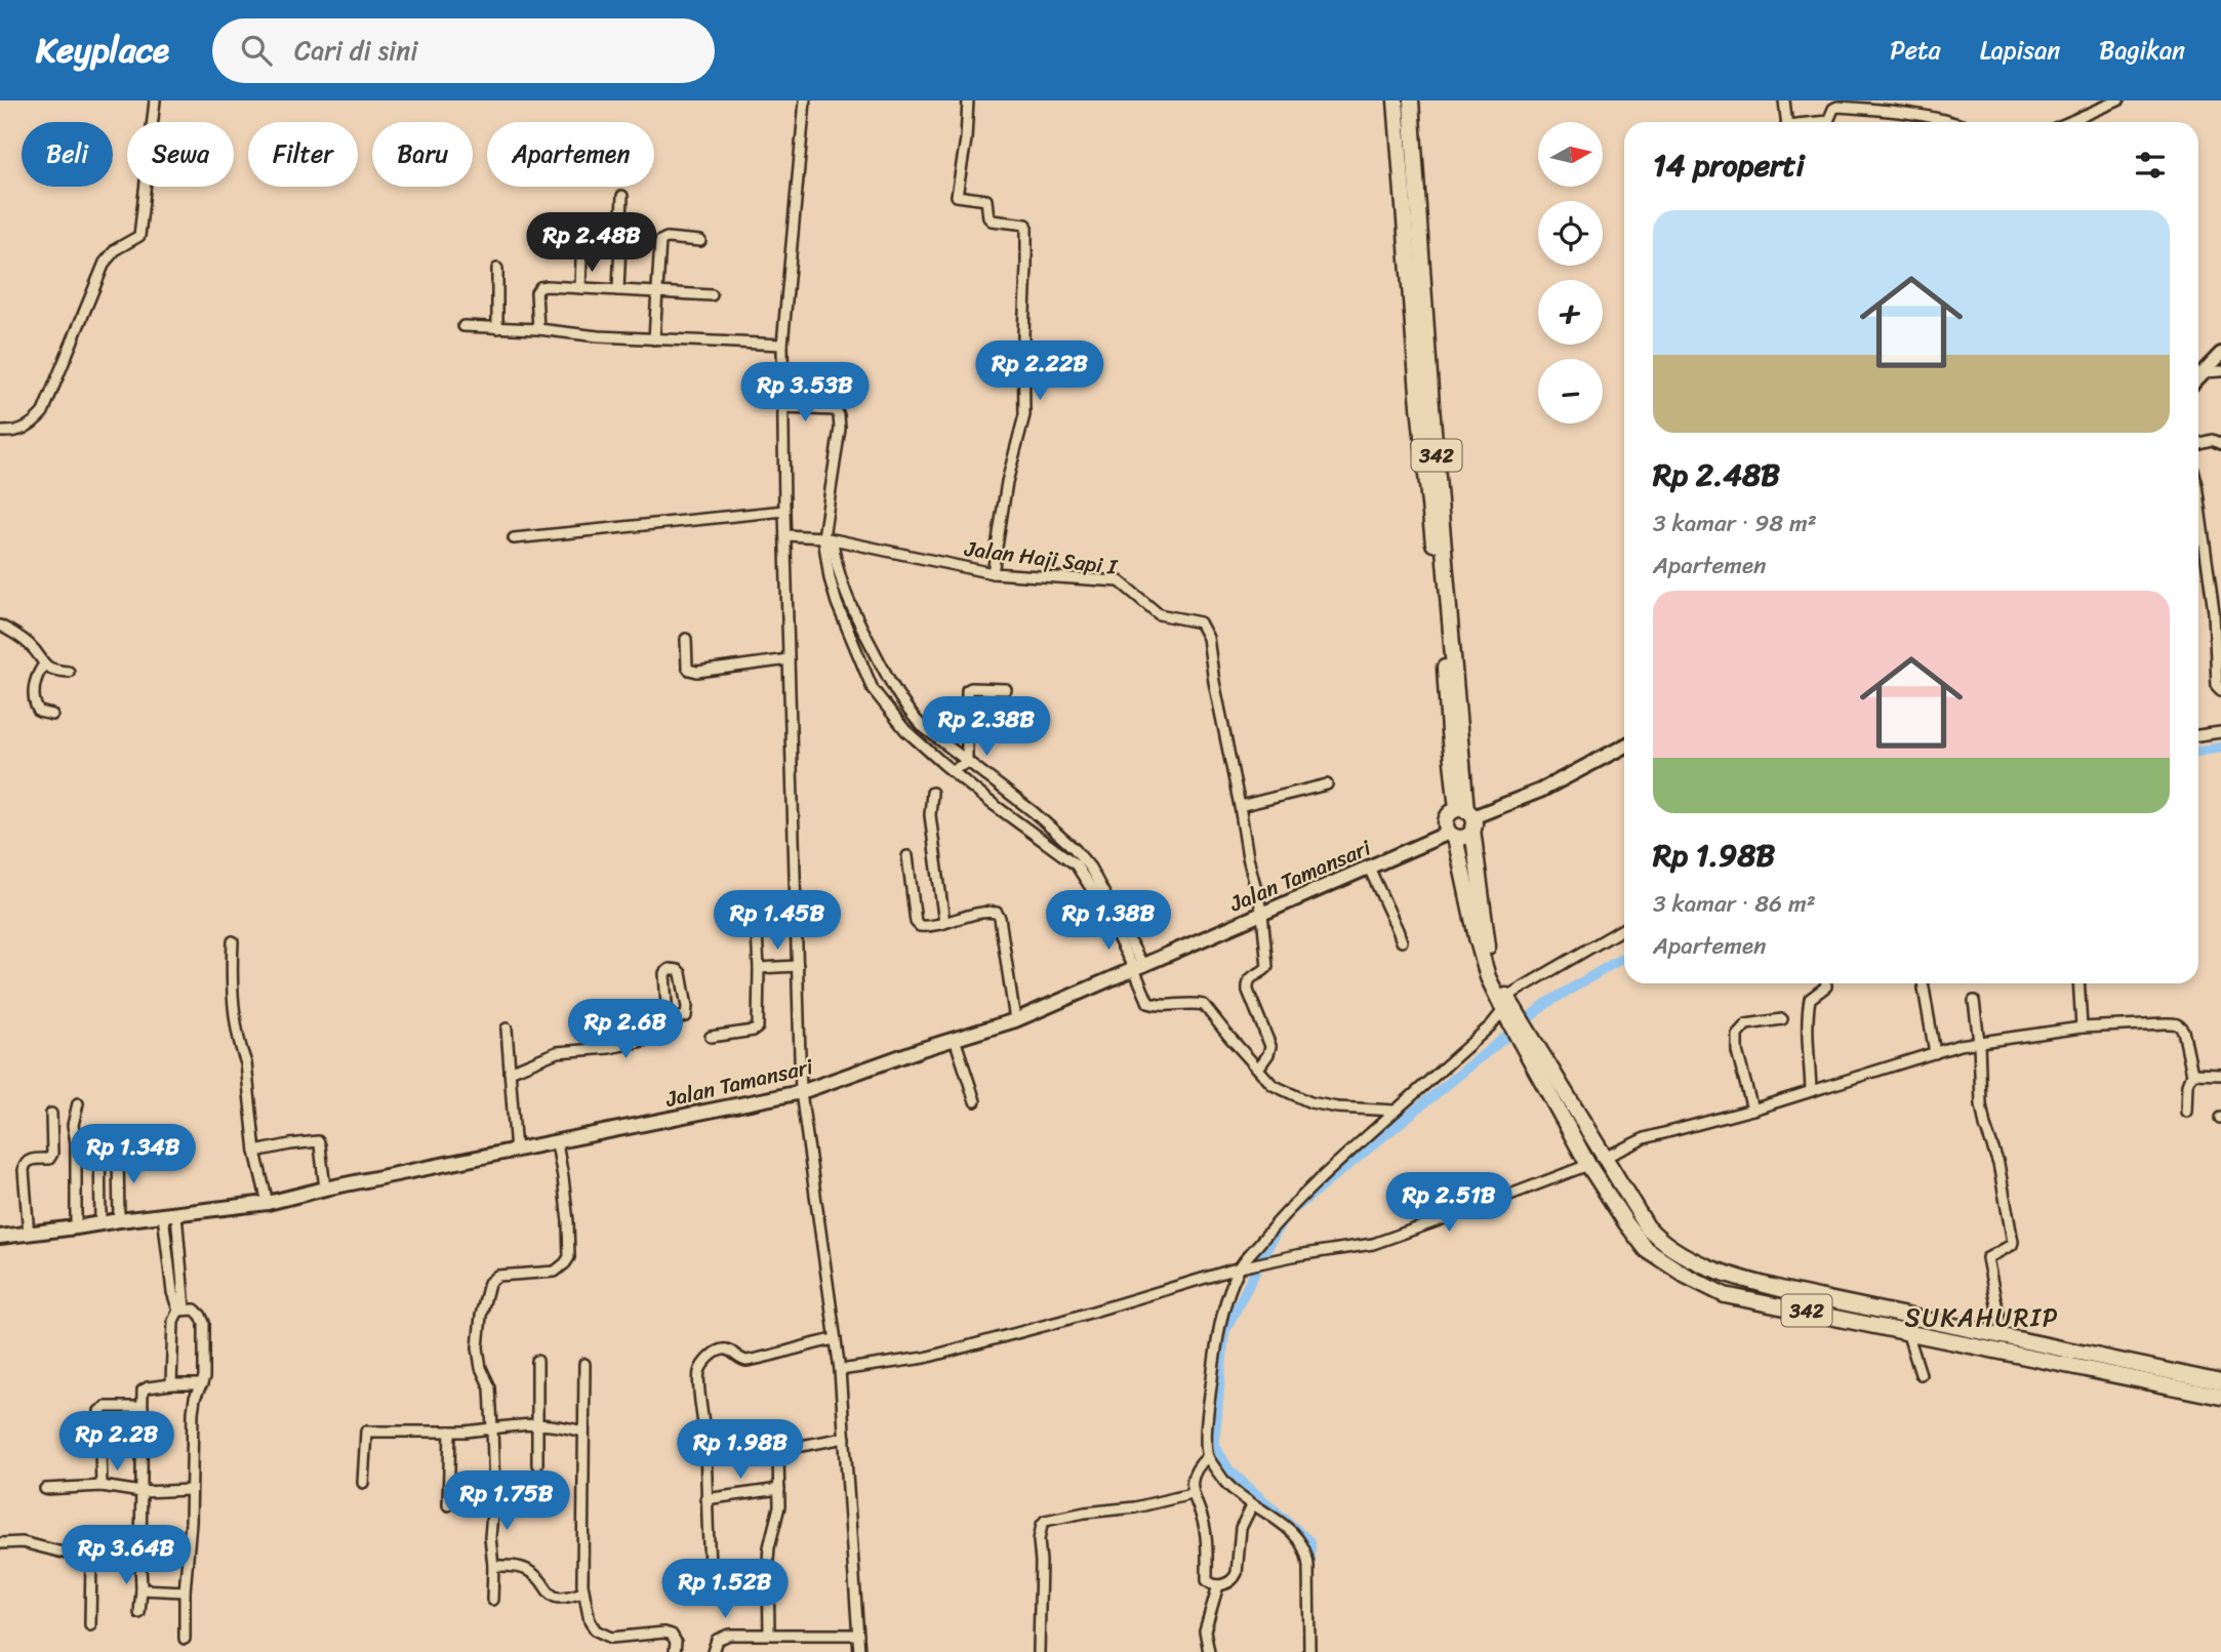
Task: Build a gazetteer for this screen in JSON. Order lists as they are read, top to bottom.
{
  "streets": {
    "main road": ["342", "Jalan Tamansari"],
    "street": ["Jalan Haji Sapi I"]
  },
  "crossings": [
    ["342", "Jalan Tamansari"],
    ["Jalan Haji Sapi I", "Jalan Tamansari"]
  ],
  "districts": ["SUKAHURIP"],
  "north": "right",
  "page": {
    "header": "Keyplace",
    "search": "Cari di sini",
    "nav": ["Peta", "Lapisan", "Bagikan"],
    "map_buttons": ["+", "−"],
    "chip": [
      "Beli",
      "Sewa",
      "Filter",
      "Baru",
      "Apartemen"
    ],
    "heading": "14 properti",
    "list": [
      {
        "name": "Rp 2.48B",
        "note": "3 kamar · 98 m² · Apartemen"
      },
      {
        "name": "Rp 1.98B",
        "note": "3 kamar · 86 m² · Apartemen"
      }
    ],
    "price": [
      "Rp 2.48B",
      "Rp 2.22B",
      "Rp 3.53B",
      "Rp 2.38B",
      "Rp 1.45B",
      "Rp 1.38B",
      "Rp 2.6B",
      "Rp 1.34B",
      "Rp 2.51B",
      "Rp 2.2B",
      "Rp 1.98B",
      "Rp 1.75B",
      "Rp 3.64B",
      "Rp 1.52B"
    ]
  }
}
